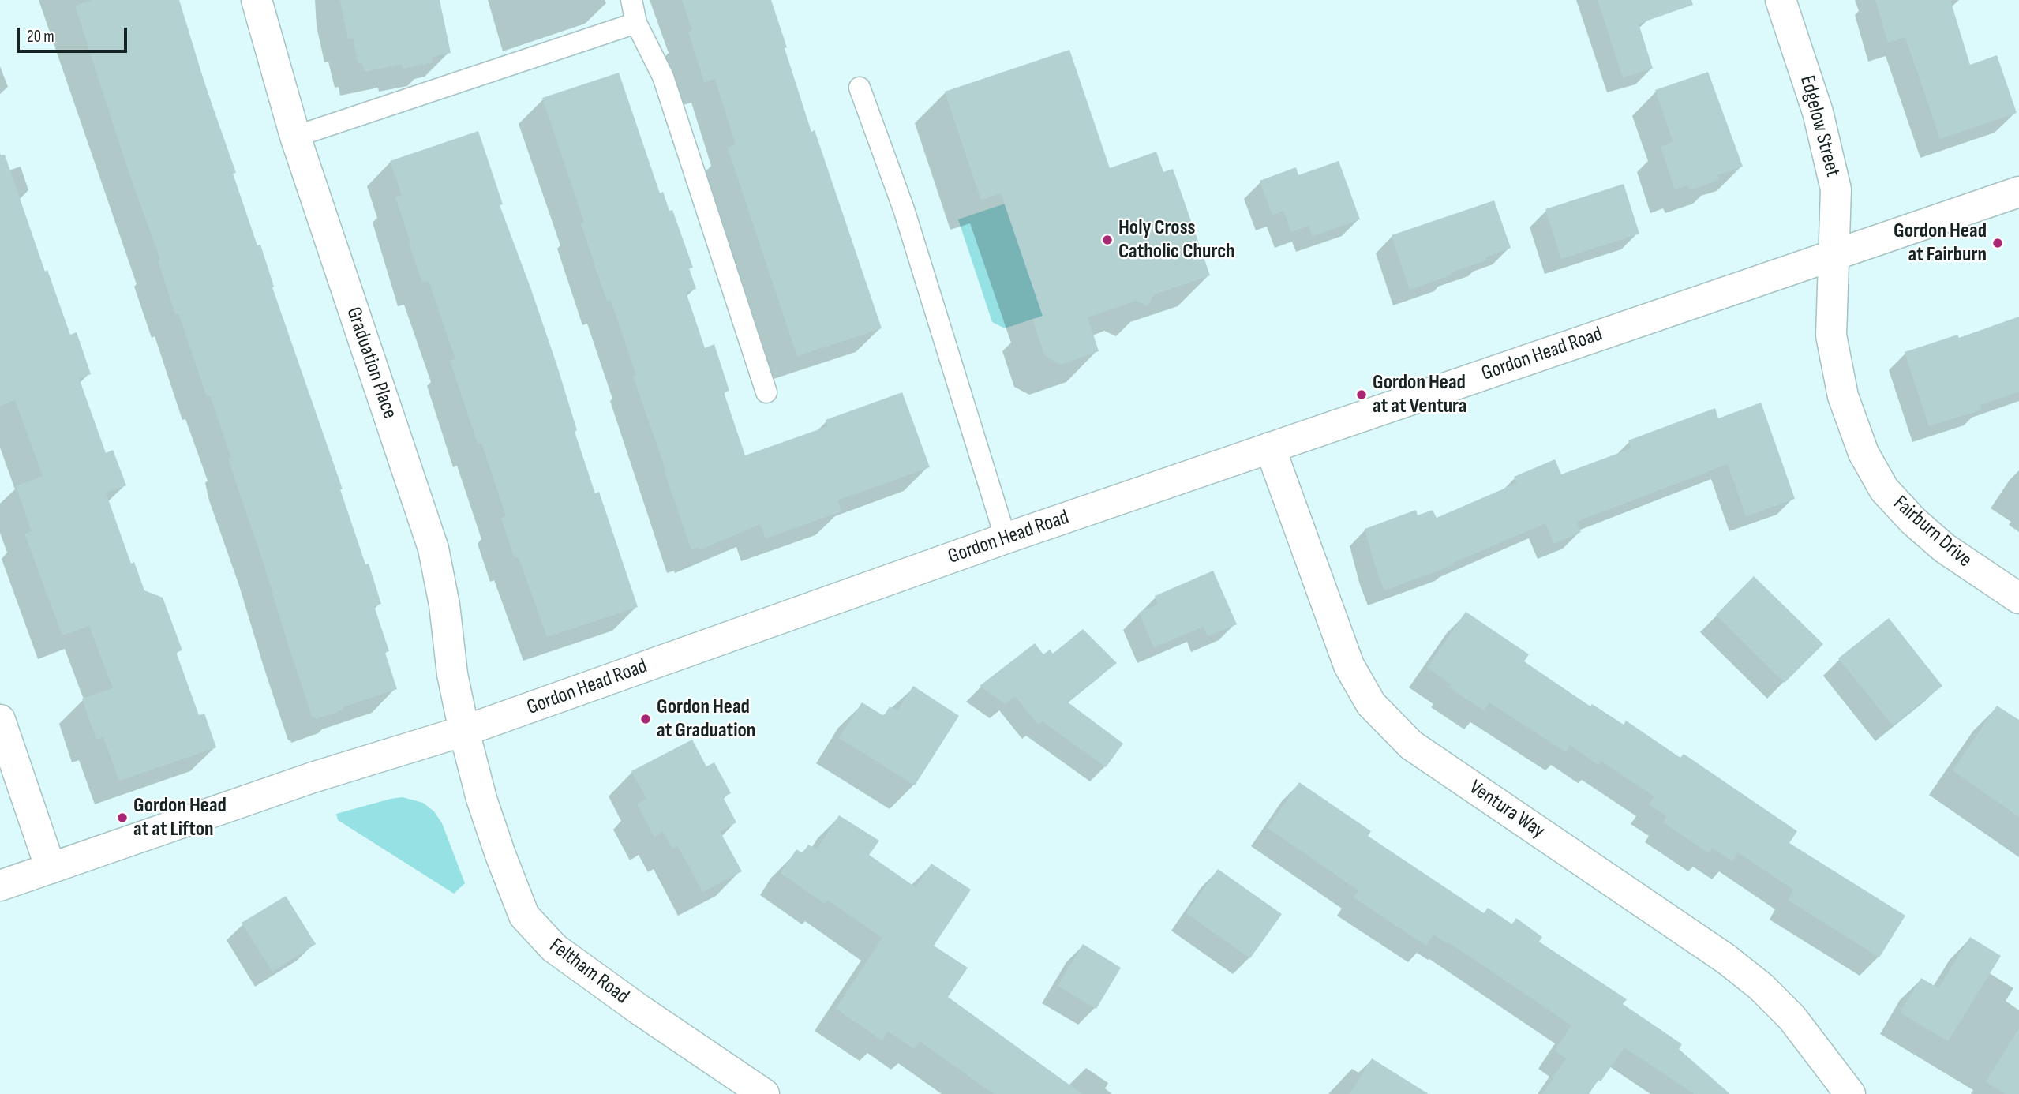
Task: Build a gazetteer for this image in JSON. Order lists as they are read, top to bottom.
{
  "streets": {
    "street": [
      "Edgelow Street",
      "Gordon Head Road",
      "Graduation Place",
      "Fairburn Drive",
      "Ventura Way",
      "Feltham Road"
    ]
  },
  "crossings": [
    ["Edgelow Street", "Gordon Head Road"],
    ["Edgelow Street", "Fairburn Drive"],
    ["Gordon Head Road", "Graduation Place"],
    ["Gordon Head Road", "Fairburn Drive"],
    ["Gordon Head Road", "Ventura Way"],
    ["Gordon Head Road", "Feltham Road"],
    ["Graduation Place", "Feltham Road"]
  ],
  "places": [
    "Holy Cross Catholic Church",
    "Gordon Head at Fairburn",
    "Gordon Head at at Ventura",
    "Gordon Head at Graduation",
    "Gordon Head at at Lifton"
  ],
  "scale_bar": "20 m"
}
